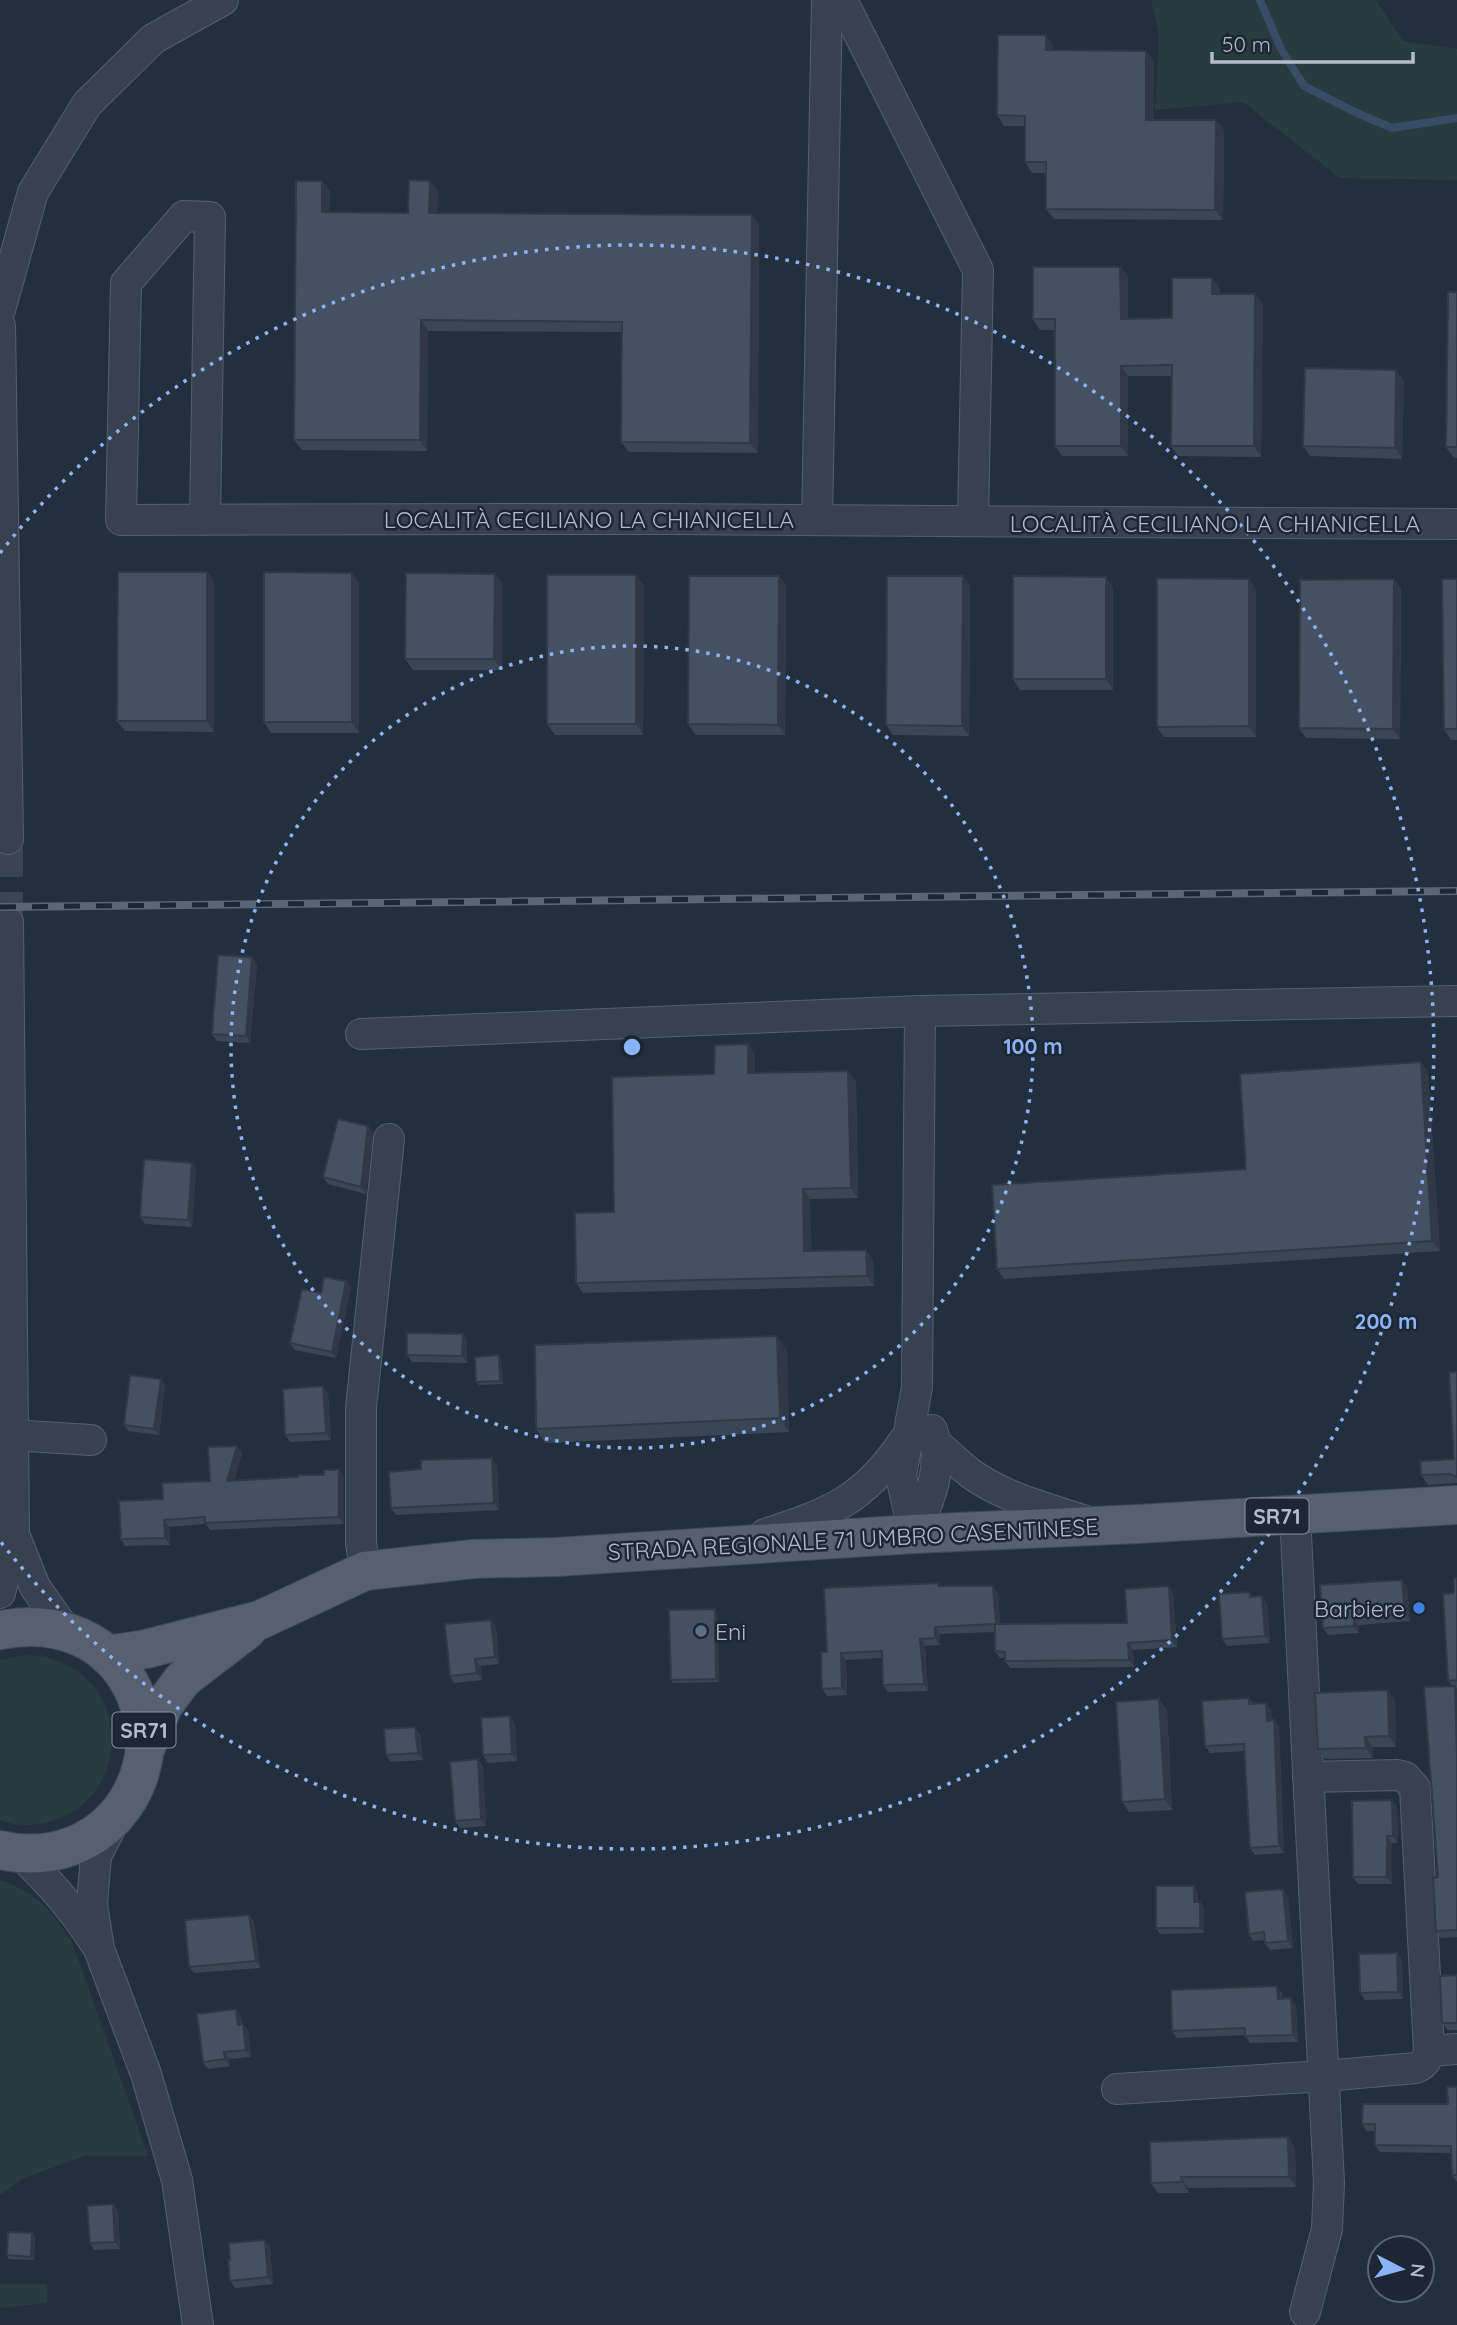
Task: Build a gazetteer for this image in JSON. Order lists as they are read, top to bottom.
{
  "streets": {
    "main road": ["SR71", "STRADA REGIONALE 71 UMBRO CASENTINESE"],
    "street": ["LOCALITÀ CECILIANO LA CHIANICELLA"]
  },
  "crossings": [
    ["SR71", "STRADA REGIONALE 71 UMBRO CASENTINESE"]
  ],
  "places": ["Barbiere", "Eni"],
  "scale_bar": "50 m",
  "north": "right",
  "rings": ["100 m", "200 m"]
}
